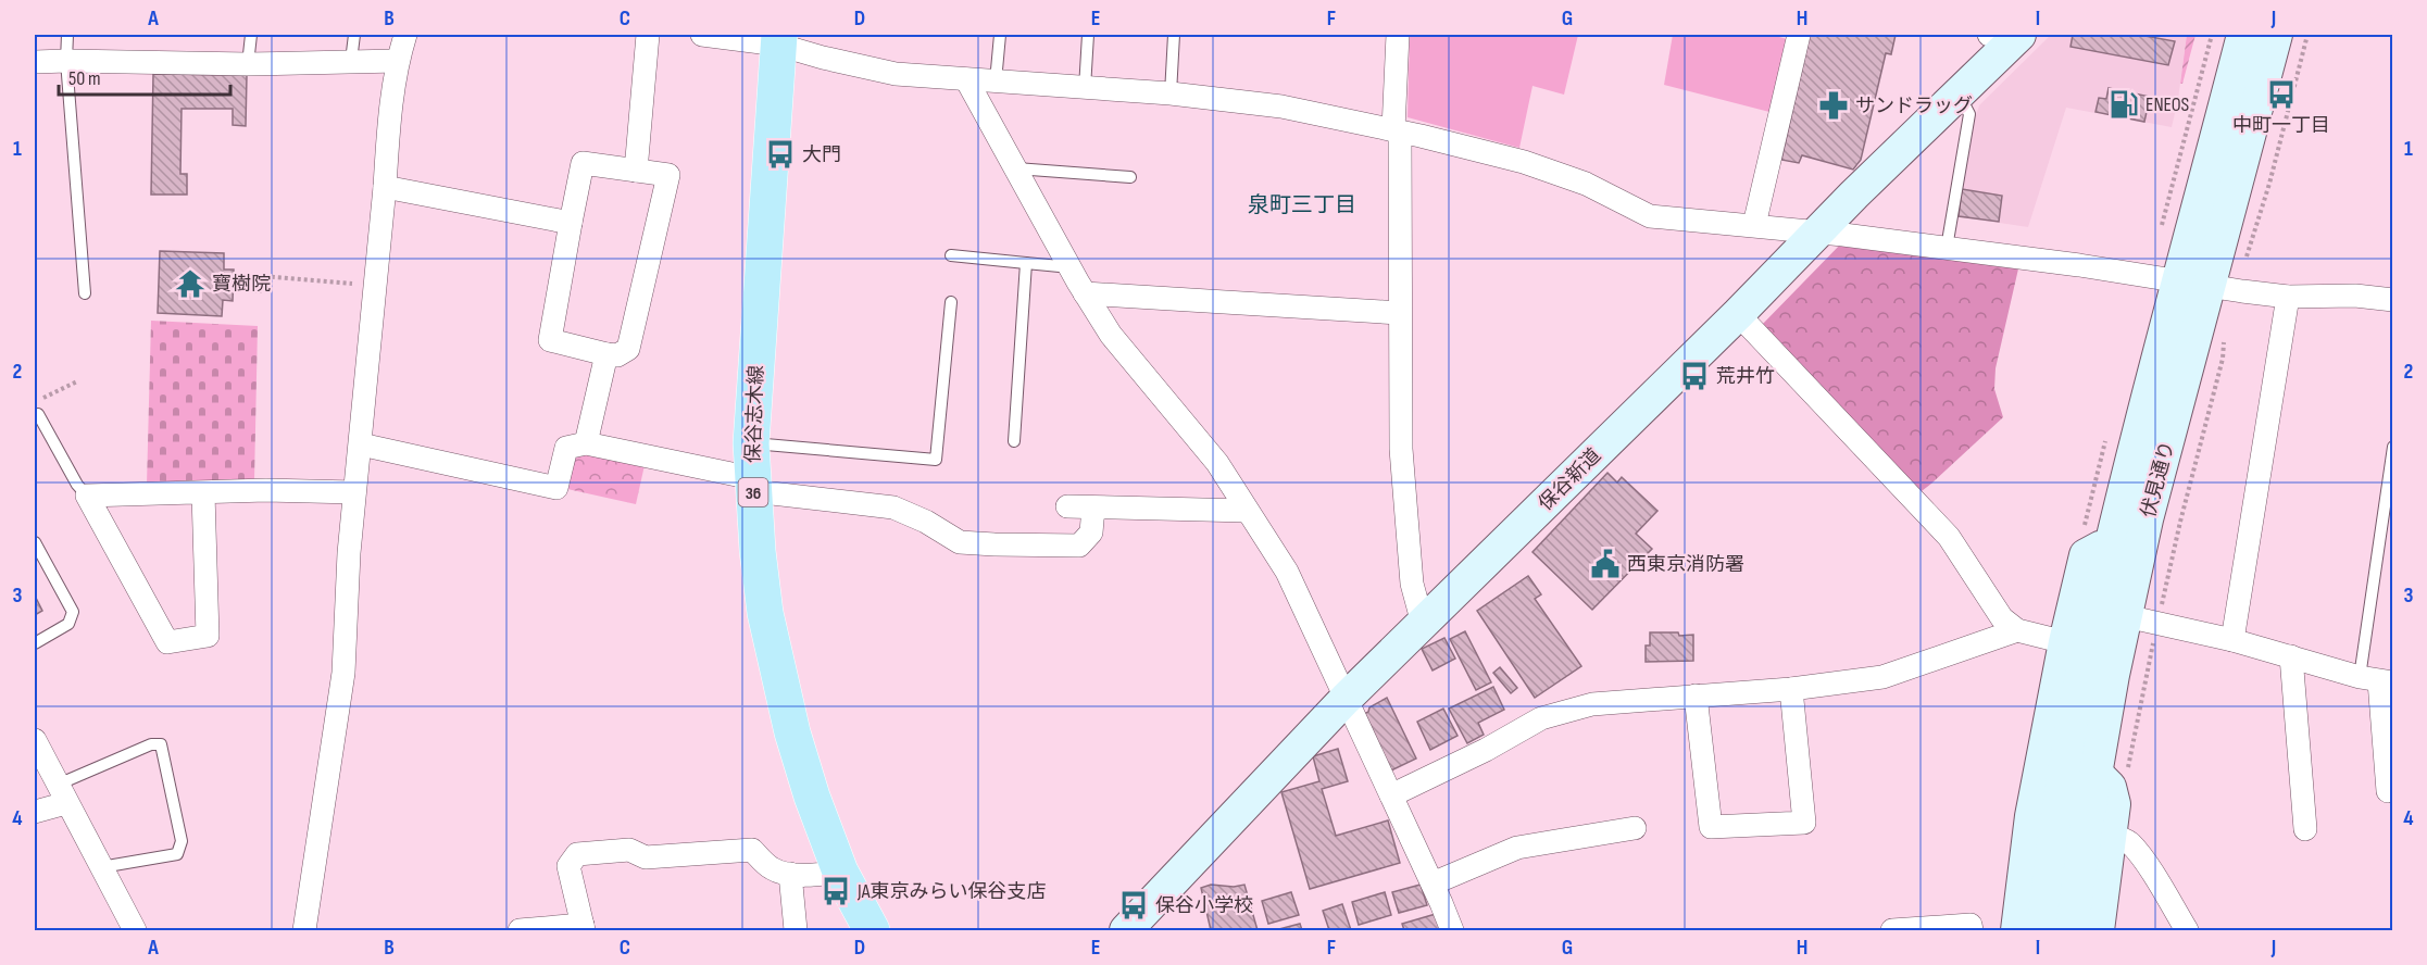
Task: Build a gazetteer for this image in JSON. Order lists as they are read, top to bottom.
{
  "streets": {
    "main road": [
      "保谷志木線",
      "保谷新道",
      "伏見通り",
      "36"
    ]
  },
  "districts": ["泉町三丁目"],
  "places": {
    "bus stop": [
      "中町一丁目",
      "大門",
      "荒井竹",
      "JA東京みらい保谷支店",
      "保谷小学校"
    ],
    "fuel station": ["ENEOS"],
    "pharmacy": ["サンドラッグ"],
    "temple": ["寶樹院"],
    "public building": ["西東京消防署"]
  },
  "scale_bar": "50 m",
  "grid": {
    "columns": [
      "A",
      "B",
      "C",
      "D",
      "E",
      "F",
      "G",
      "H",
      "I",
      "J"
    ],
    "rows": [
      "1",
      "2",
      "3",
      "4"
    ]
  }
}
